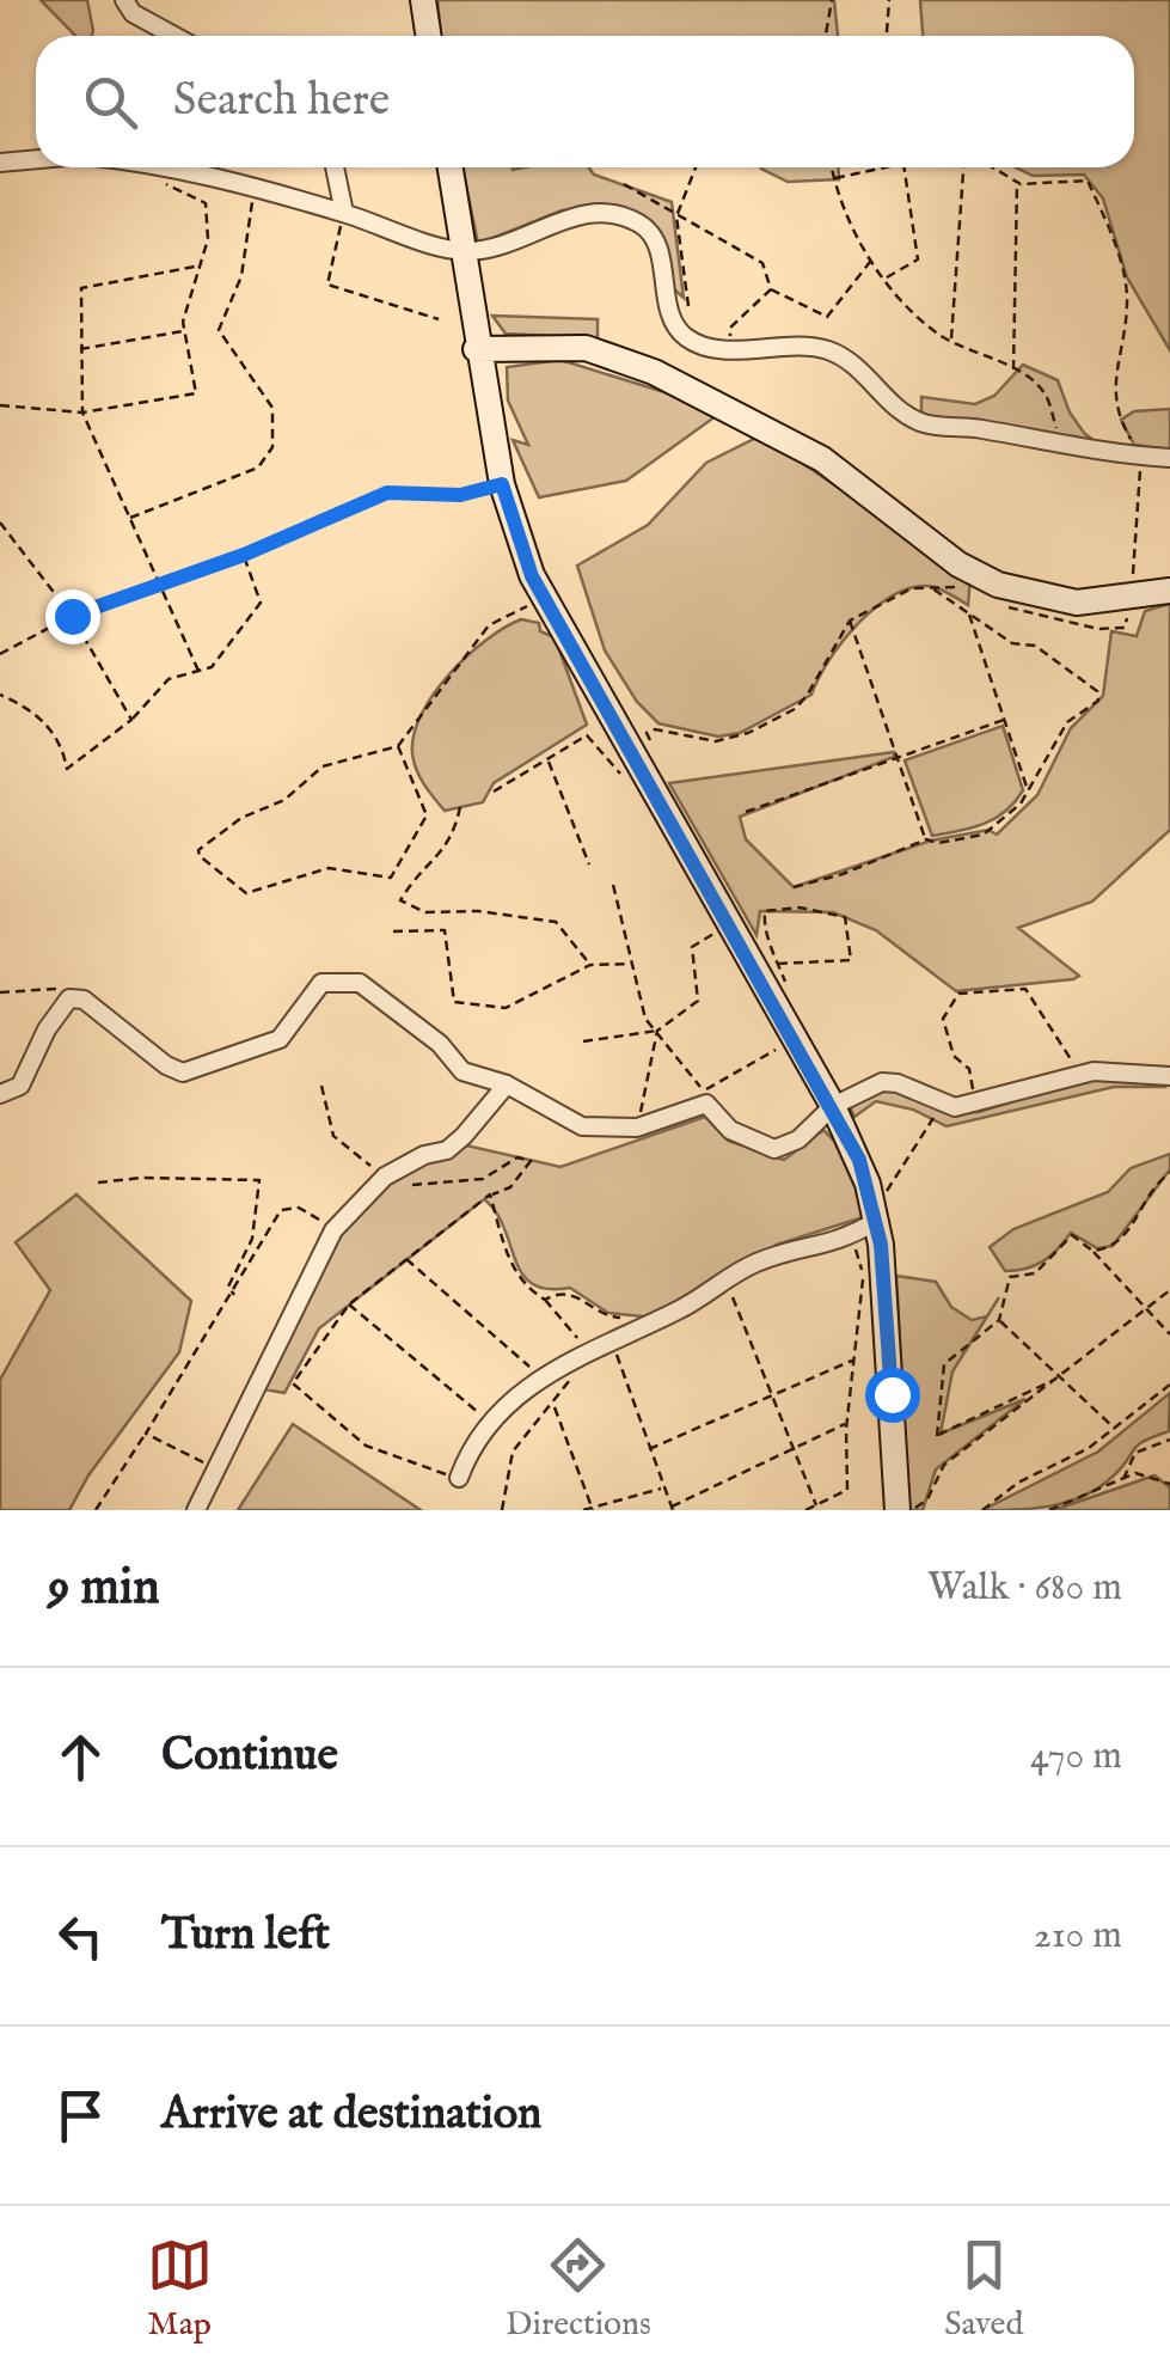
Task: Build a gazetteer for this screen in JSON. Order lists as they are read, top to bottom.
{
  "page": {
    "search": "Search here",
    "heading": ["9 min", "Walk · 680 m"],
    "list": [
      ["Continue", "470 m"],
      ["Turn left", "210 m"],
      "Arrive at destination"
    ],
    "nav": ["Map", "Directions", "Saved"]
  }
}
